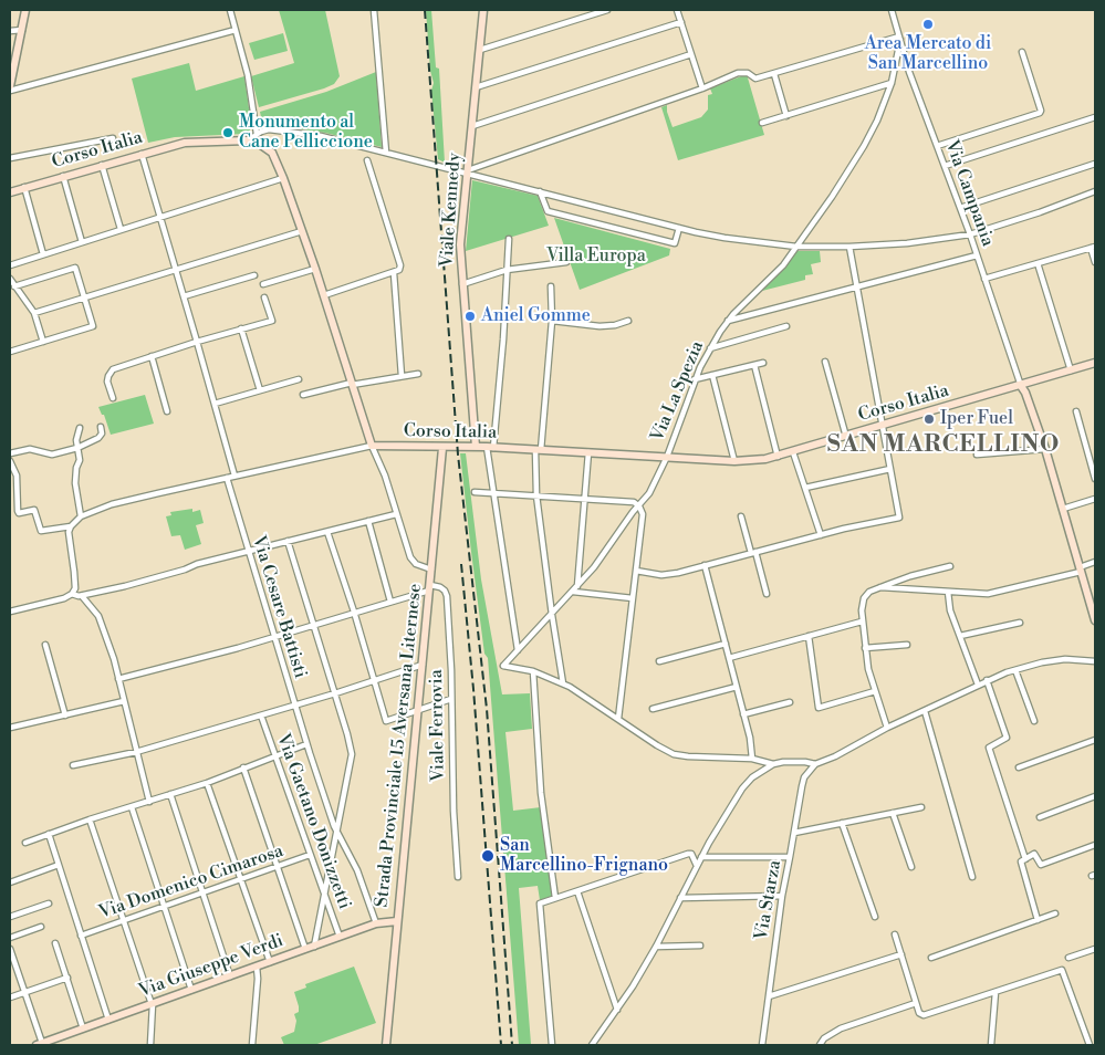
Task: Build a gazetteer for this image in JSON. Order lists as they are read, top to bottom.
{
  "streets": {
    "street": [
      "Corso Italia",
      "Via Campania",
      "Viale Kennedy",
      "Via La Spezia",
      "Via Cesare Battisti",
      "Viale Ferrovia",
      "Strada Provinciale 15 Aversana Liternese",
      "Via Gaetano Donizzetti",
      "Via Domenico Cimarosa",
      "Via Starza",
      "Via Giuseppe Verdi"
    ]
  },
  "crossings": [
    ["Corso Italia", "Via Campania"],
    ["Corso Italia", "Viale Kennedy"],
    ["Corso Italia", "Via La Spezia"],
    ["Corso Italia", "Strada Provinciale 15 Aversana Liternese"],
    ["Via Campania", "Via La Spezia"],
    ["Via Cesare Battisti", "Via Giuseppe Verdi"],
    ["Viale Ferrovia", "Strada Provinciale 15 Aversana Liternese"],
    ["Strada Provinciale 15 Aversana Liternese", "Via Giuseppe Verdi"],
    ["Via Gaetano Donizzetti", "Via Domenico Cimarosa"],
    ["Via Gaetano Donizzetti", "Via Giuseppe Verdi"]
  ],
  "districts": ["SAN MARCELLINO"],
  "parks": ["Villa Europa"],
  "places": [
    "Area Mercato di San Marcellino",
    "Monumento al Cane Pelliccione",
    "Aniel Gomme",
    "Iper Fuel",
    "San Marcellino-Frignano"
  ]
}
